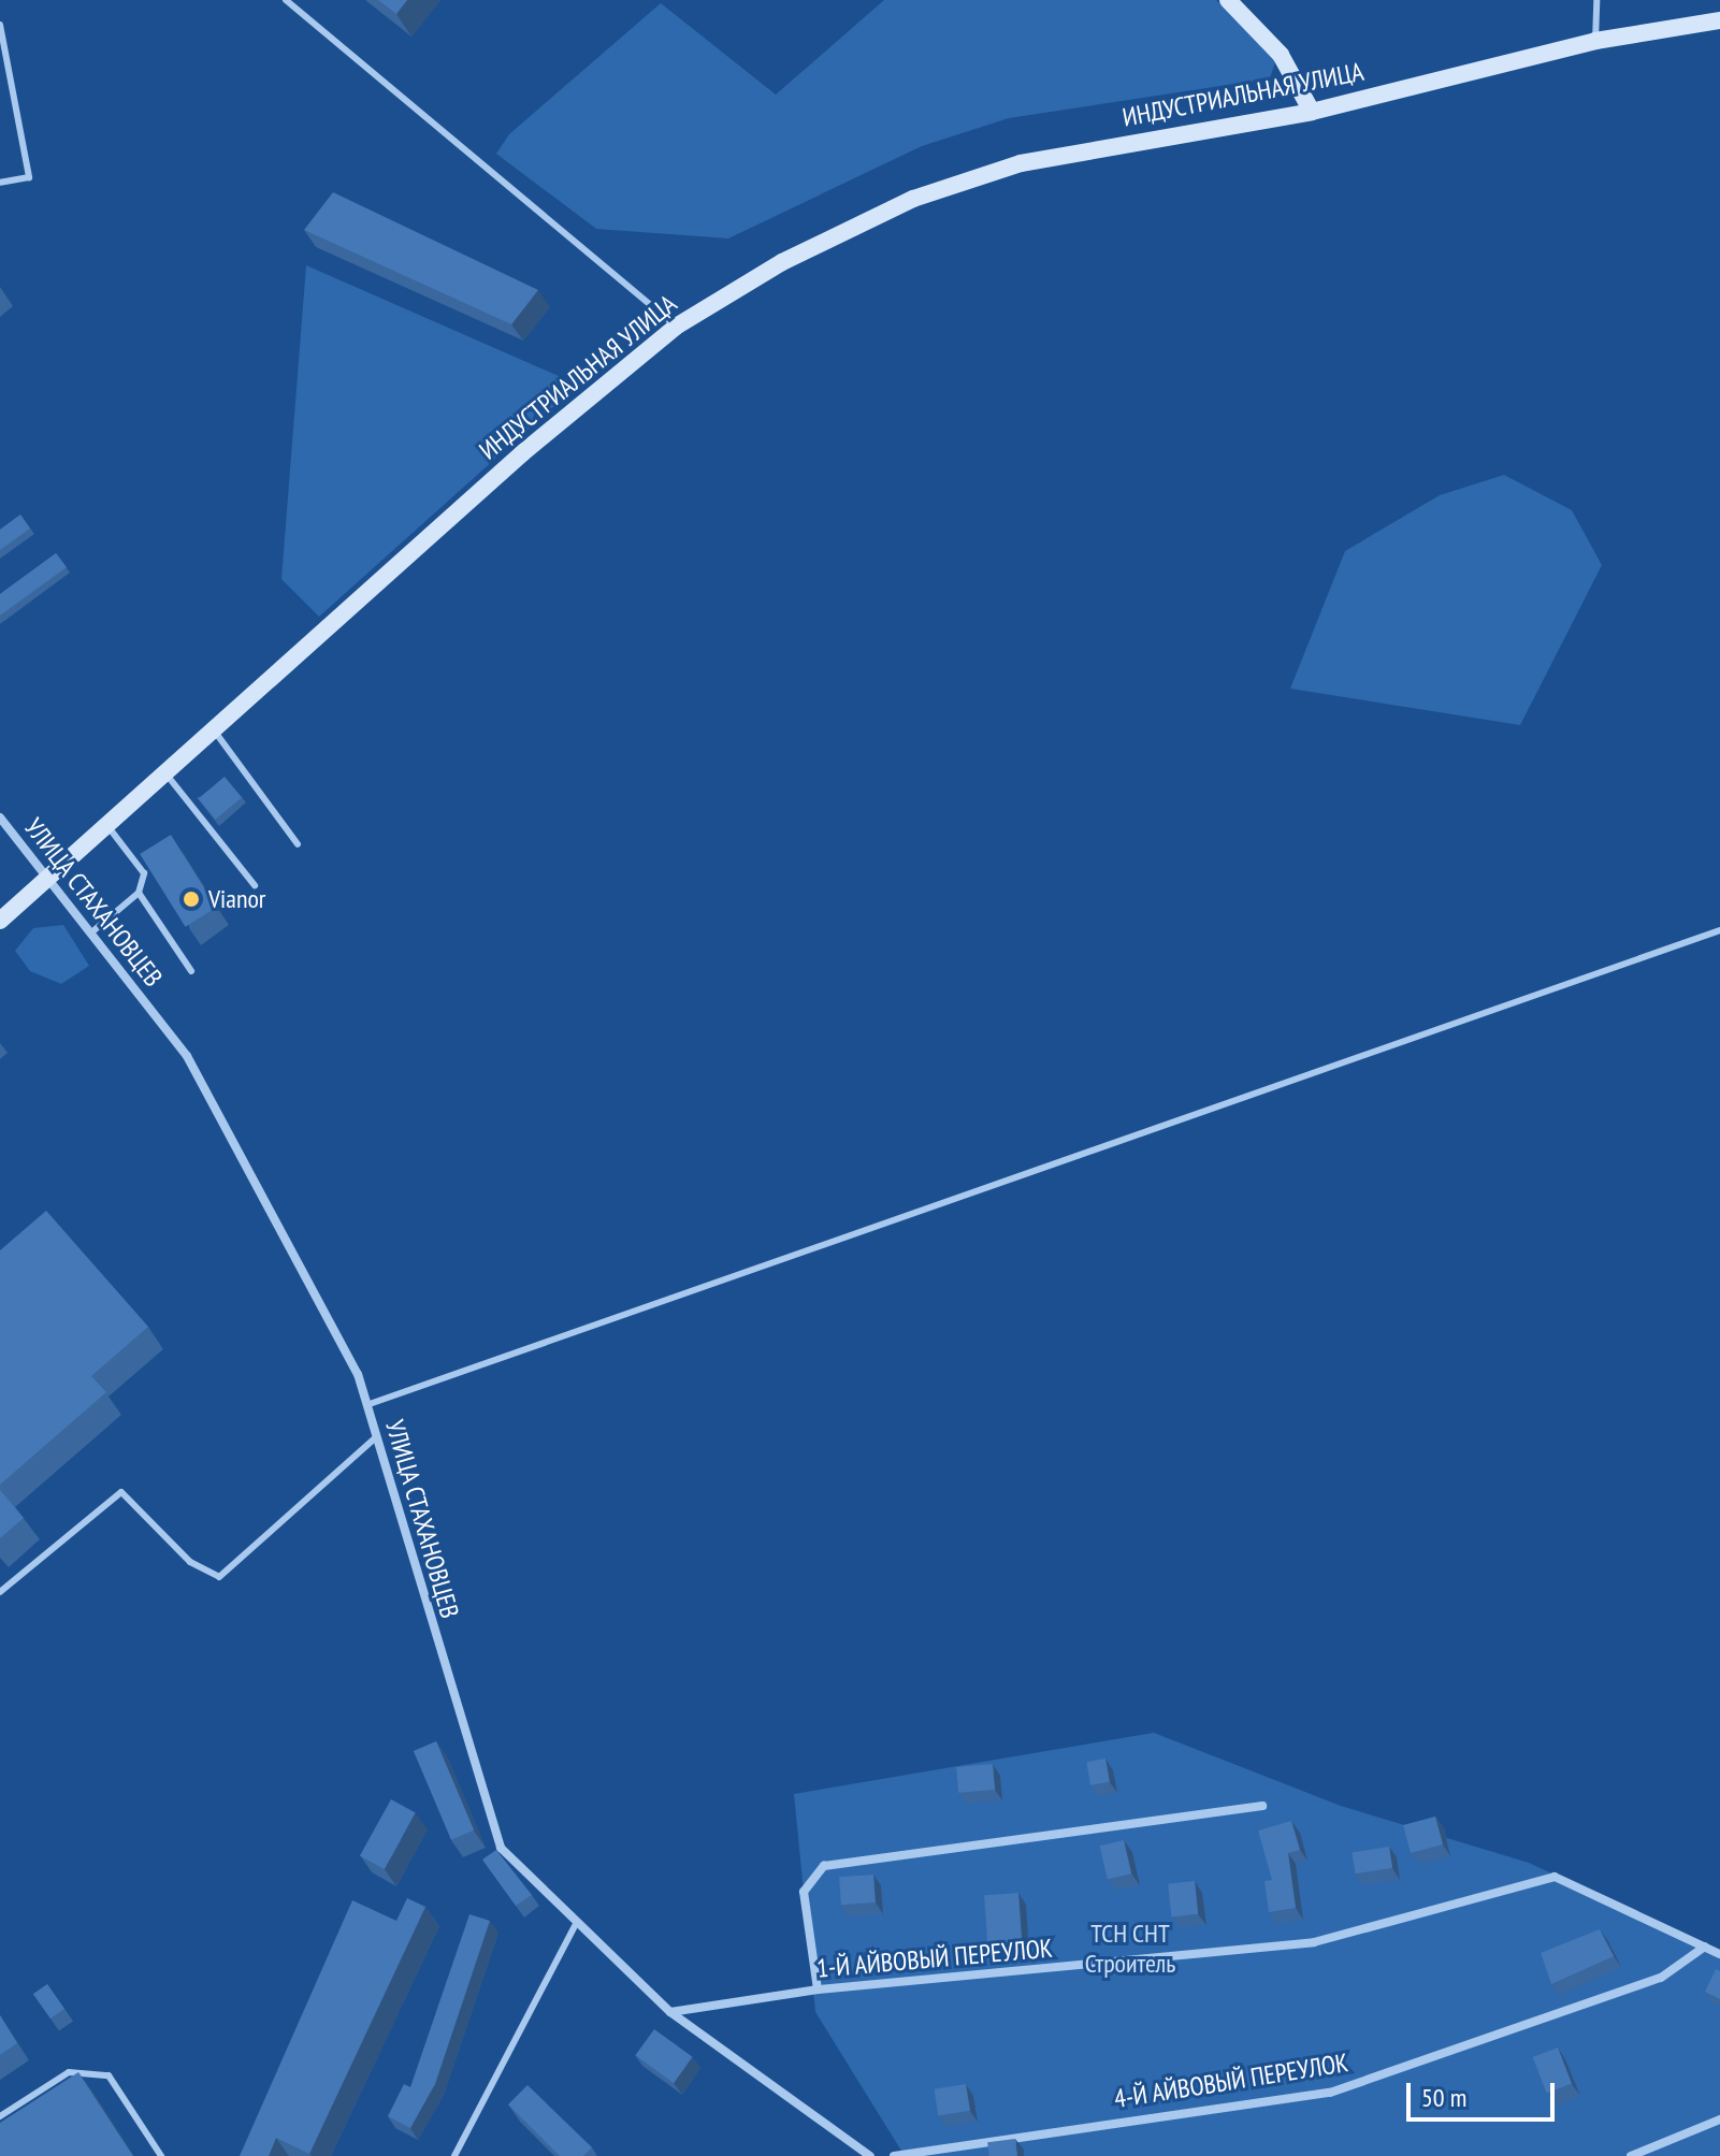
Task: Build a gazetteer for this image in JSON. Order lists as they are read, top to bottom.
{
  "streets": {
    "main road": ["ИНДУСТРИАЛЬНАЯ УЛИЦА"],
    "street": ["УЛИЦА СТАХАНОВЦЕВ", "1-Й АЙВОВЫЙ ПЕРЕУЛОК", "4-Й АЙВОВЫЙ ПЕРЕУЛОК"]
  },
  "crossings": [
    ["ИНДУСТРИАЛЬНАЯ УЛИЦА", "УЛИЦА СТАХАНОВЦЕВ"],
    ["УЛИЦА СТАХАНОВЦЕВ", "1-Й АЙВОВЫЙ ПЕРЕУЛОК"],
    ["1-Й АЙВОВЫЙ ПЕРЕУЛОК", "4-Й АЙВОВЫЙ ПЕРЕУЛОК"]
  ],
  "parks": ["ТСН СНТ Строитель"],
  "places": ["Vianor"],
  "scale_bar": "50 m"
}
